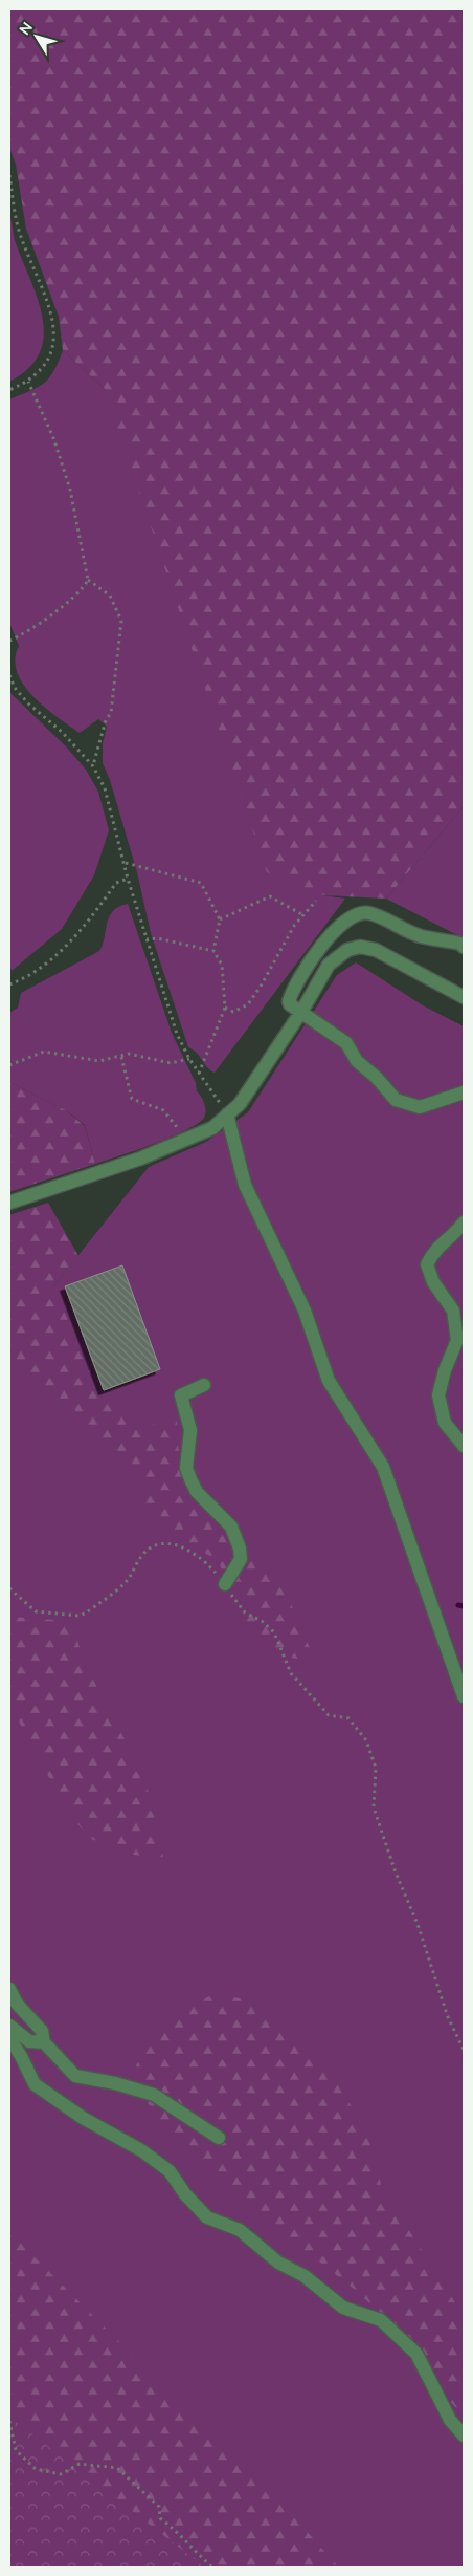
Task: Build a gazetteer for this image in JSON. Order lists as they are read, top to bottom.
{
  "north": "top left"
}
